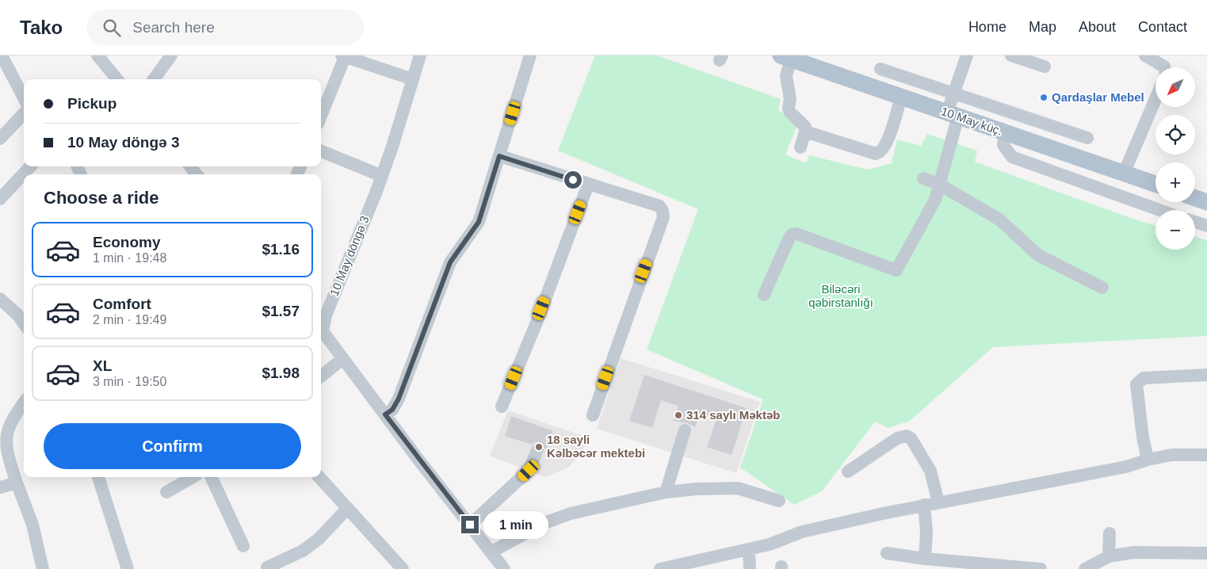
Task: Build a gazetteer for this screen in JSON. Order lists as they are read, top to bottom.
{
  "streets": {
    "main road": ["10 May küç."],
    "street": ["10 May döngə 3"]
  },
  "parks": ["Biləcəri qəbirstanlığı"],
  "places": ["Qardaşlar Mebel", "314 saylı Məktəb", "18 sayli Kəlbəcər mektebi"],
  "north": "bottom left",
  "page": {
    "header": "Tako",
    "search": "Search here",
    "nav": [
      "Home",
      "Map",
      "About",
      "Contact"
    ],
    "map_buttons": ["+", "−"],
    "banner": ["Pickup", "10 May döngə 3"],
    "heading": "Choose a ride",
    "list": [
      {
        "name": "Economy",
        "note": "1 min · 19:48",
        "value": "$1.16"
      },
      {
        "name": "Comfort",
        "note": "2 min · 19:49",
        "value": "$1.57"
      },
      {
        "name": "XL",
        "note": "3 min · 19:50",
        "value": "$1.98"
      }
    ],
    "buttons": "Confirm",
    "bubble": "1 min"
  }
}
